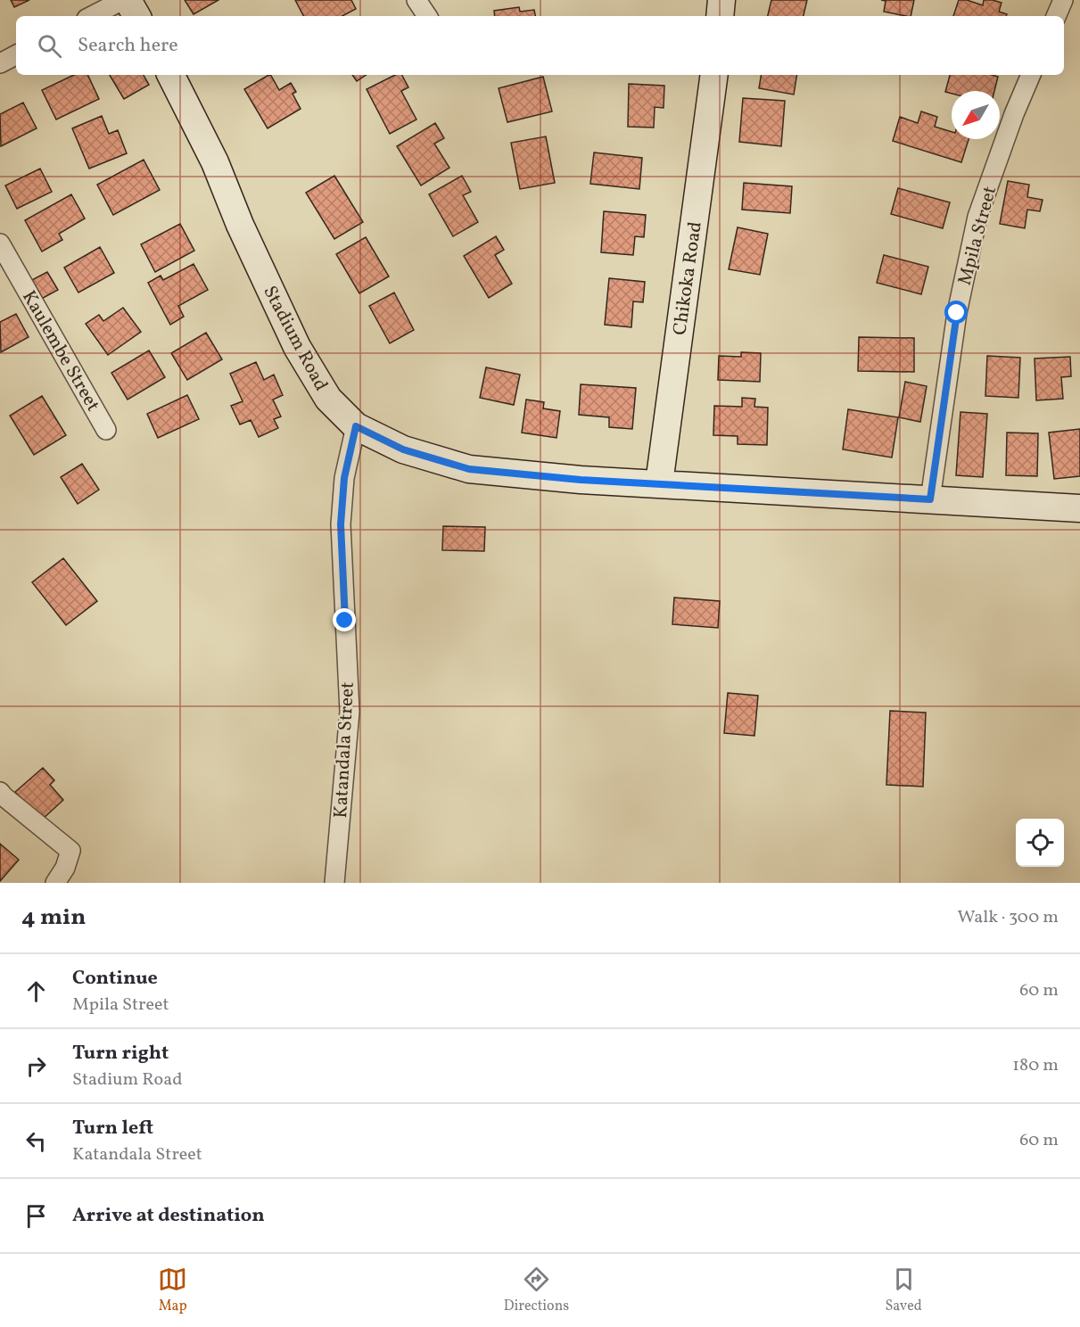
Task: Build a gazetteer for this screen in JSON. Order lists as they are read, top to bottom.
{
  "streets": {
    "street": [
      "Mpila Street",
      "Chikoka Road",
      "Stadium Road",
      "Kaulembe Street",
      "Katandala Street"
    ]
  },
  "crossings": [
    ["Mpila Street", "Stadium Road"],
    ["Chikoka Road", "Stadium Road"],
    ["Stadium Road", "Katandala Street"]
  ],
  "north": "bottom left",
  "page": {
    "search": "Search here",
    "heading": ["4 min", "Walk · 300 m"],
    "list": [
      ["Continue", "Mpila Street", "60 m"],
      ["Turn right", "Stadium Road", "180 m"],
      ["Turn left", "Katandala Street", "60 m"],
      "Arrive at destination"
    ],
    "nav": ["Map", "Directions", "Saved"]
  }
}
